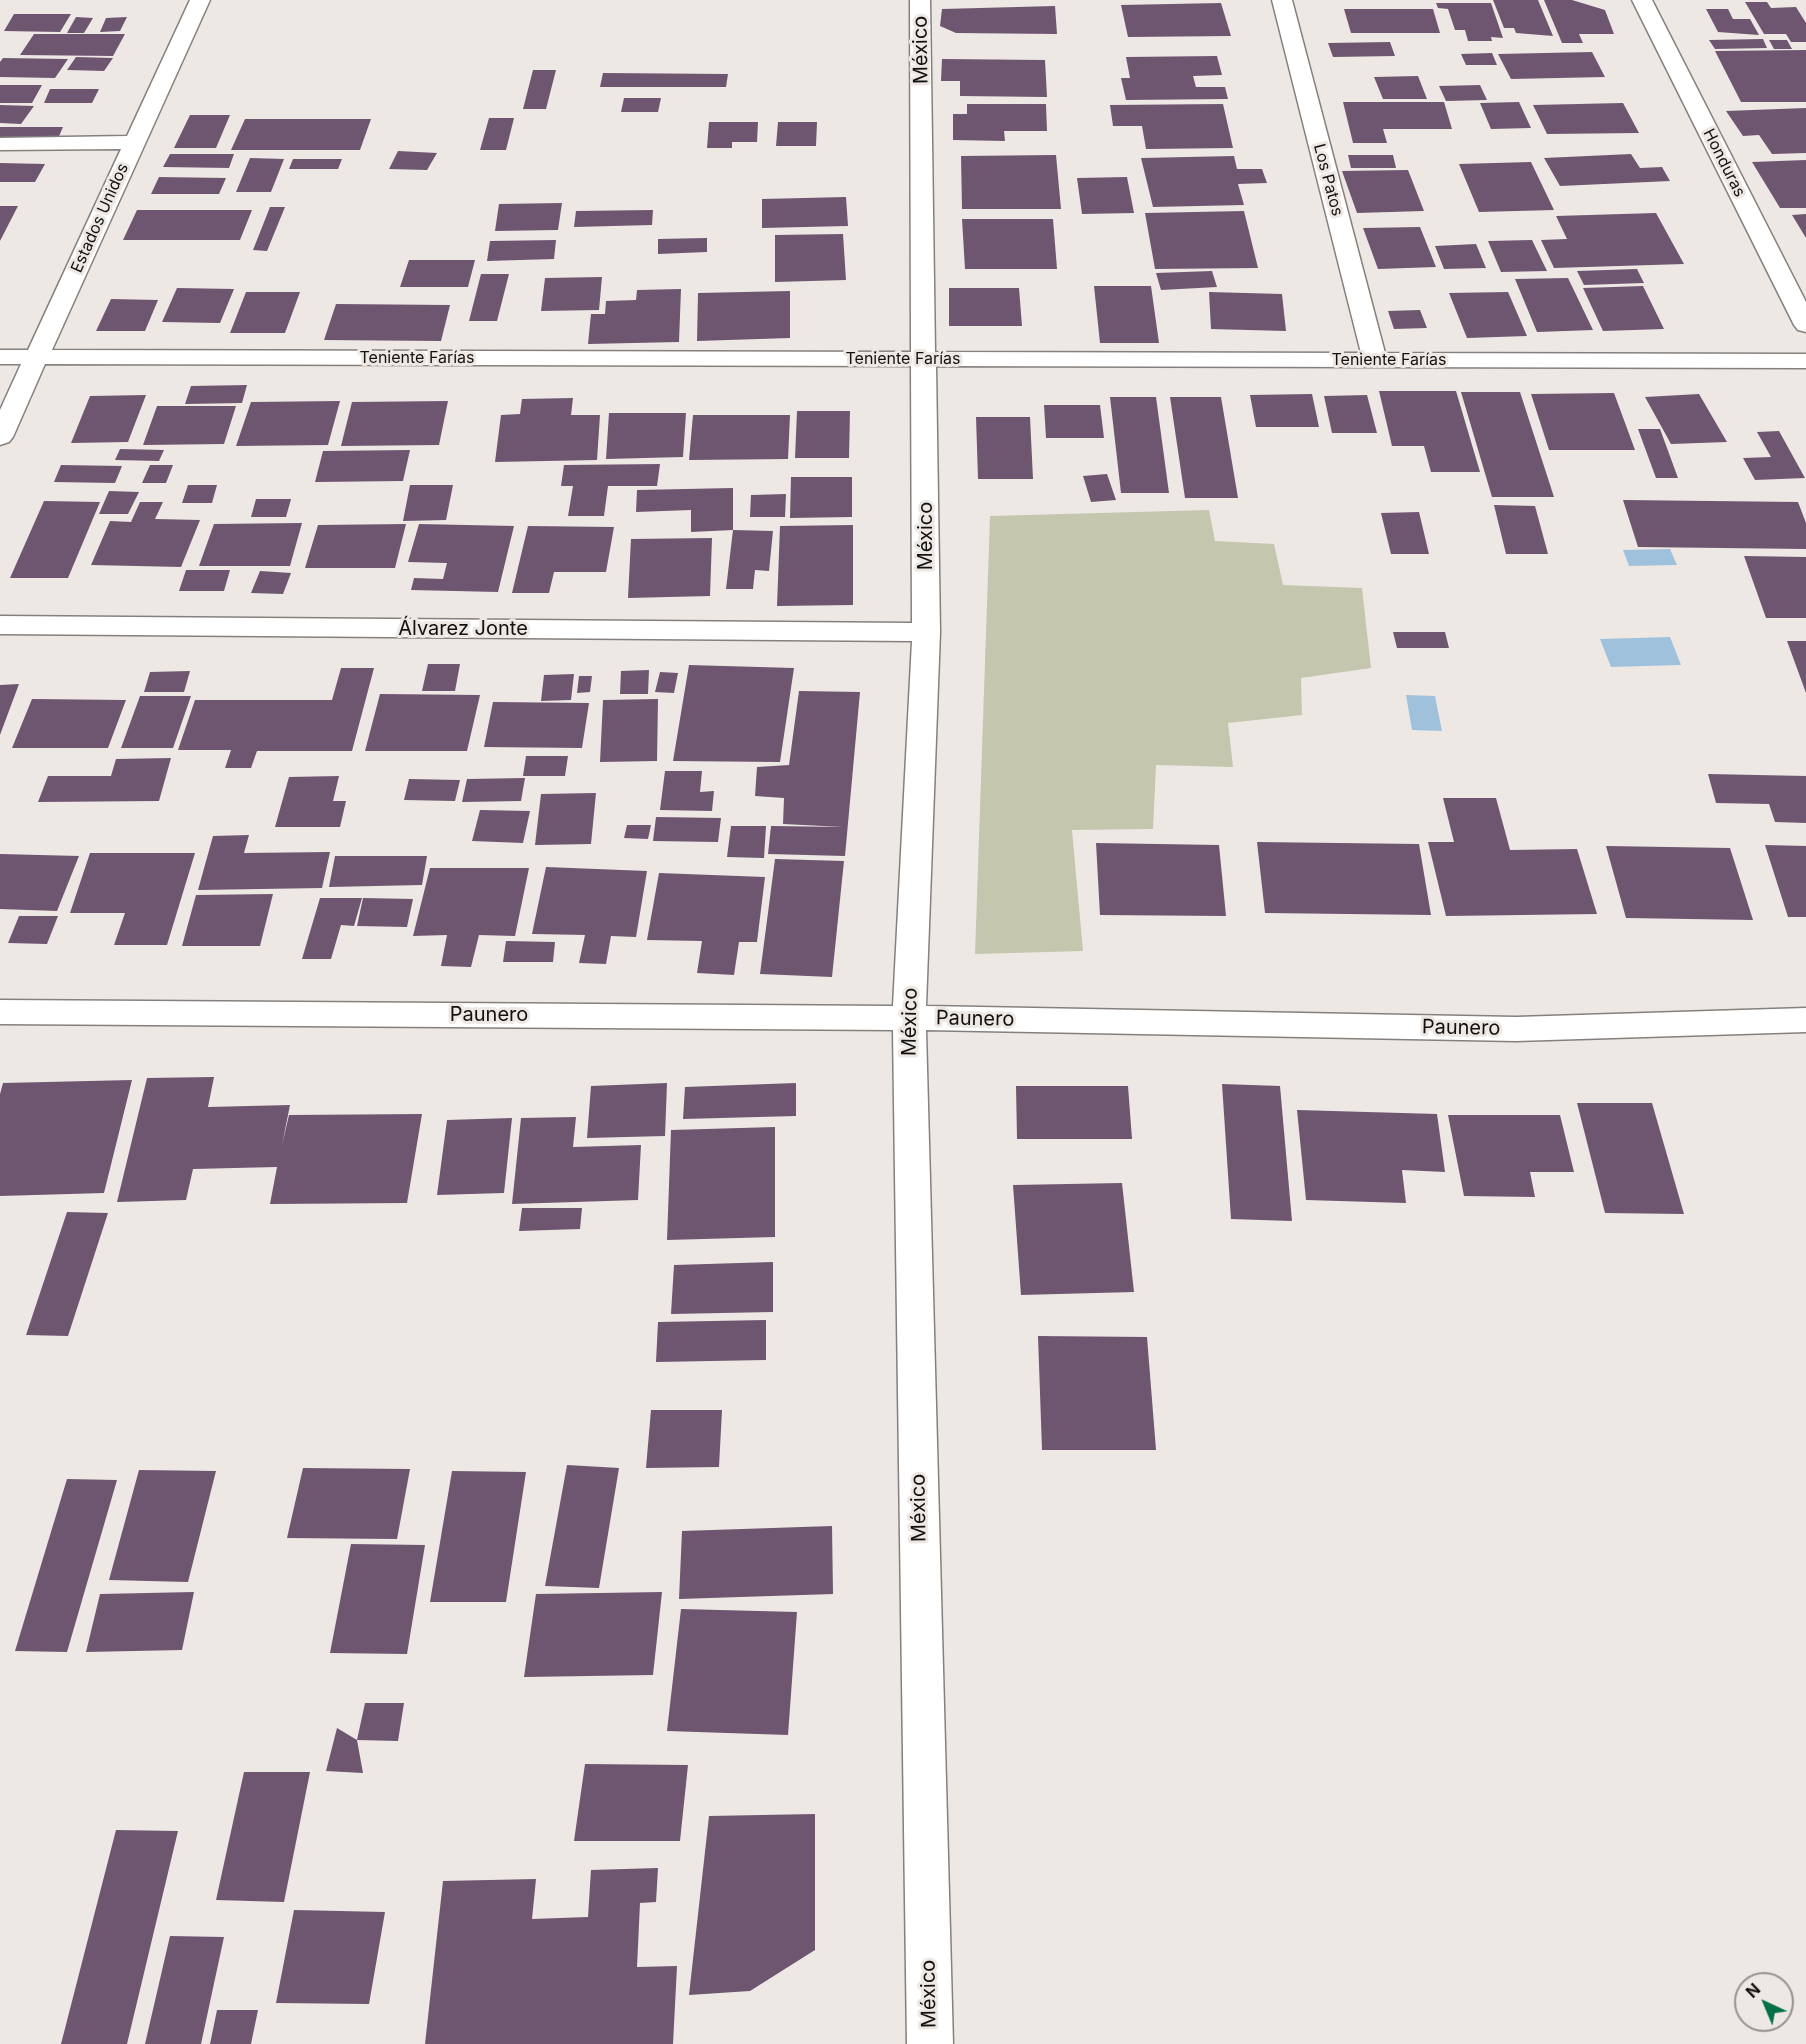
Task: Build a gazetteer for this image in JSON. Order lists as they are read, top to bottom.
{
  "streets": {
    "street": [
      "México",
      "Honduras",
      "Los Patos",
      "Estados Unidos",
      "Teniente Farías",
      "Álvarez Jonte",
      "Paunero"
    ]
  },
  "crossings": [
    ["México", "Teniente Farías"],
    ["México", "Álvarez Jonte"],
    ["México", "Paunero"],
    ["Los Patos", "Teniente Farías"],
    ["Estados Unidos", "Teniente Farías"]
  ],
  "north": "top left"
}
